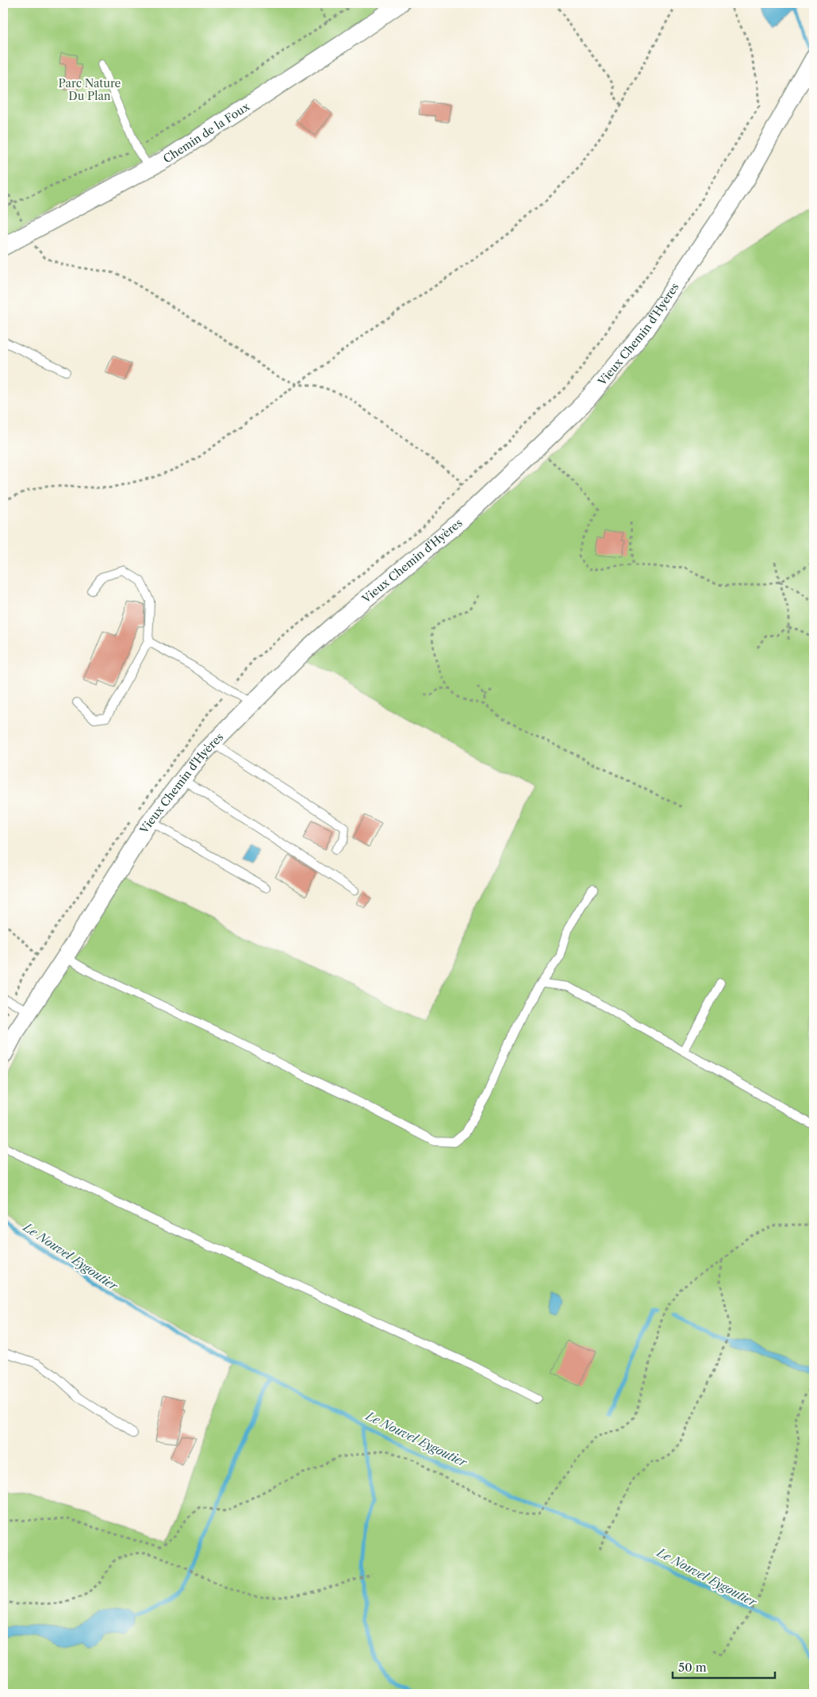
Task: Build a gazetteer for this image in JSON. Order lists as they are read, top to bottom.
{
  "streets": {
    "street": ["Chemin de la Foux", "Vieux Chemin d'Hyères"]
  },
  "water": ["Le Nouvel Eygoutier"],
  "parks": ["Parc Nature Du Plan"],
  "scale_bar": "50 m"
}
